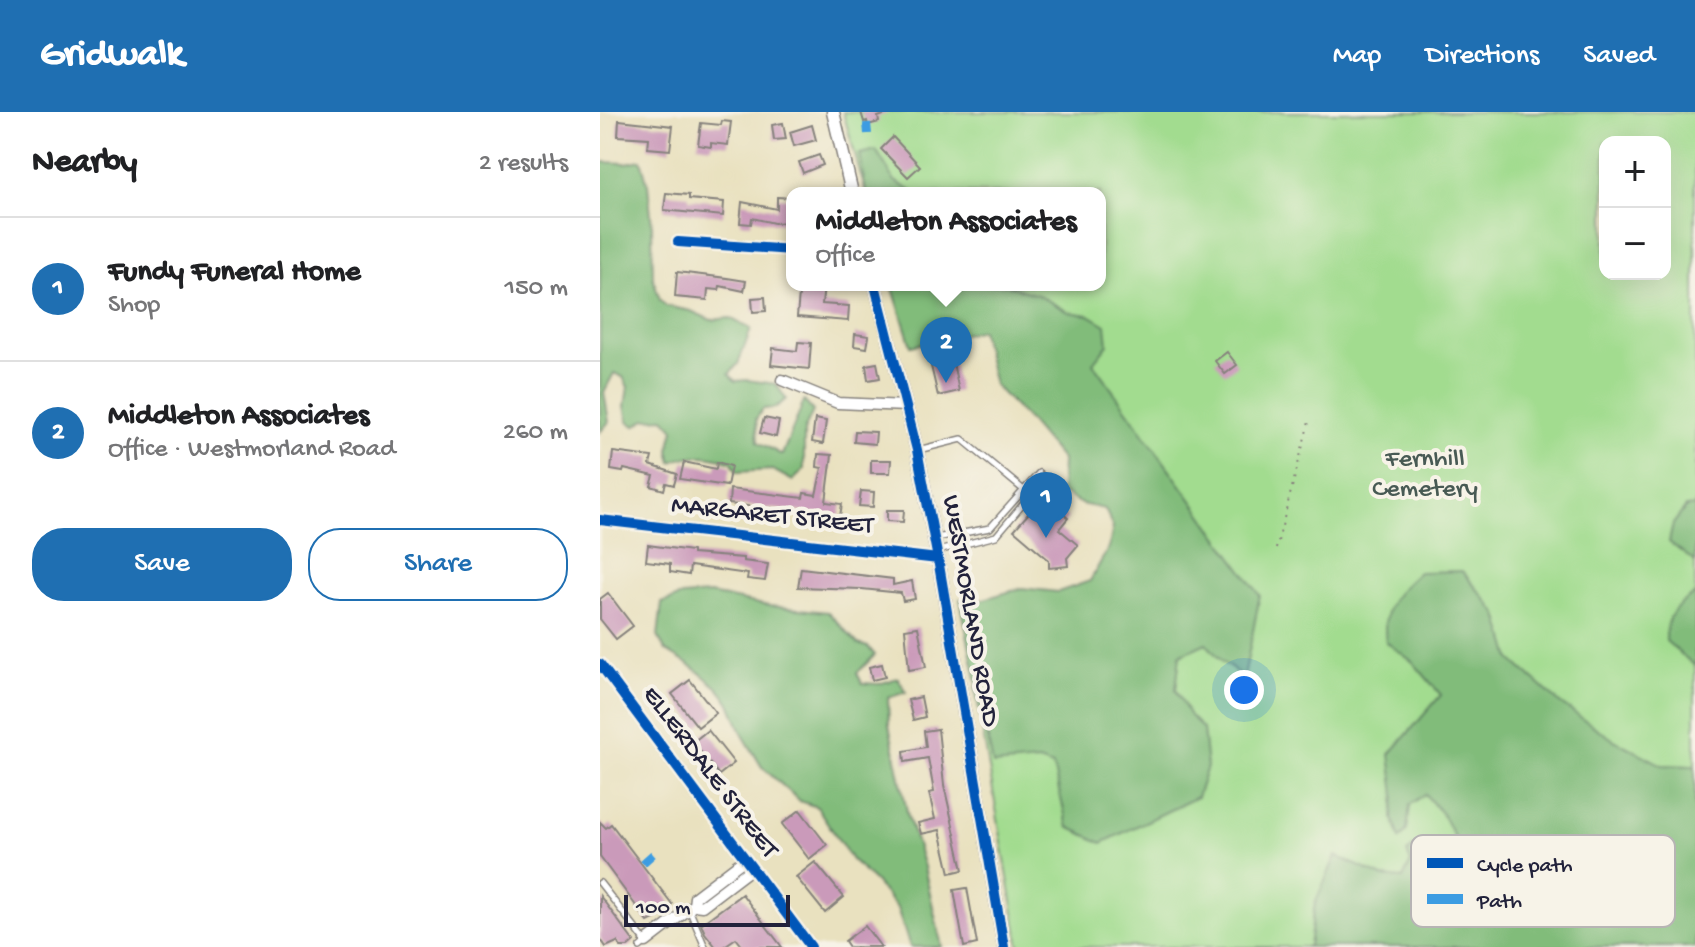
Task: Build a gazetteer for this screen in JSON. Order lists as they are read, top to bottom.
{
  "streets": {
    "street": ["MARGARET STREET", "WESTMORLAND ROAD", "ELLERDALE STREET"]
  },
  "crossings": [
    ["MARGARET STREET", "WESTMORLAND ROAD"]
  ],
  "parks": ["Fernhill Cemetery"],
  "legend": ["Cycle path", "Path"],
  "scale_bar": "100 m",
  "page": {
    "header": "Gridwalk",
    "nav": ["Map", "Directions", "Saved"],
    "heading": ["Nearby", "2 results"],
    "map_buttons": ["+", "−"],
    "popup": ["Middleton Associates", "Office"],
    "list": [
      {
        "mark": "1",
        "name": "Fundy Funeral Home",
        "note": "Shop",
        "value": "150 m"
      },
      {
        "mark": "2",
        "name": "Middleton Associates",
        "note": "Office · Westmorland Road",
        "value": "260 m"
      }
    ],
    "pins": ["2", "1"],
    "buttons": ["Save", "Share"],
    "scale": "100 m"
  }
}
